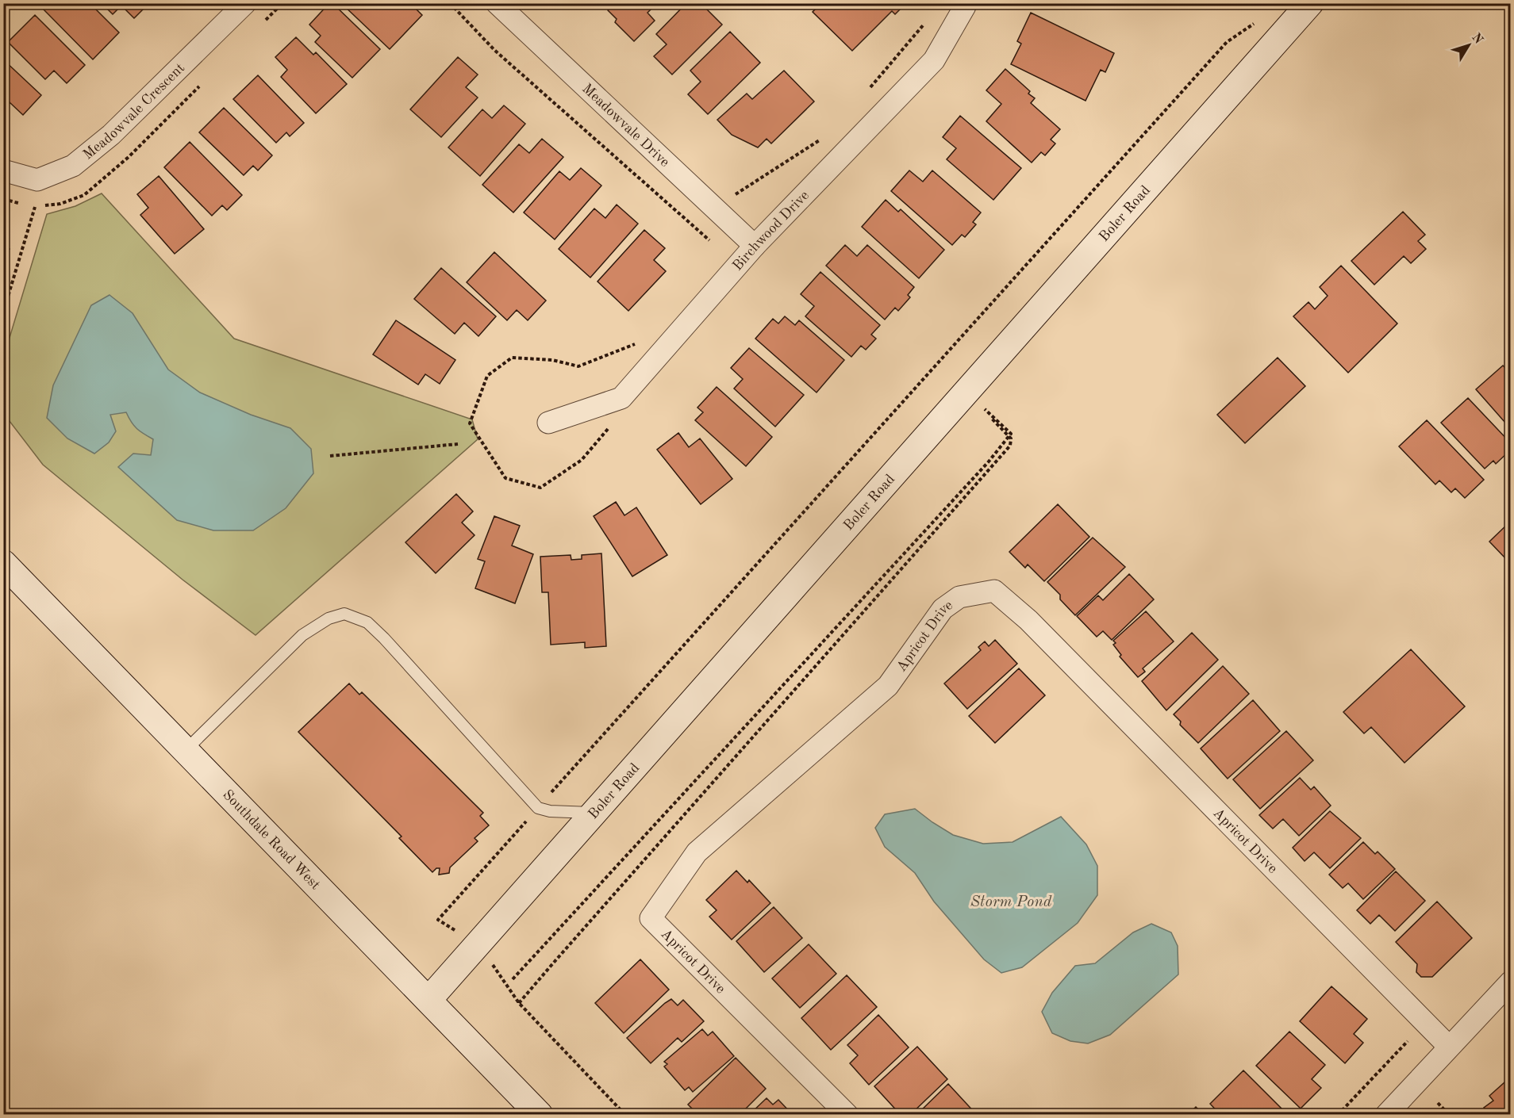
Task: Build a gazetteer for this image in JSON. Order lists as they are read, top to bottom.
{
  "streets": {
    "street": [
      "Meadowvale Crescent",
      "Meadowvale Drive",
      "Boler Road",
      "Birchwood Drive",
      "Apricot Drive",
      "Southdale Road West"
    ]
  },
  "crossings": [
    ["Meadowvale Drive", "Birchwood Drive"],
    ["Boler Road", "Southdale Road West"]
  ],
  "water": ["Storm Pond"],
  "north": "top right"
}
